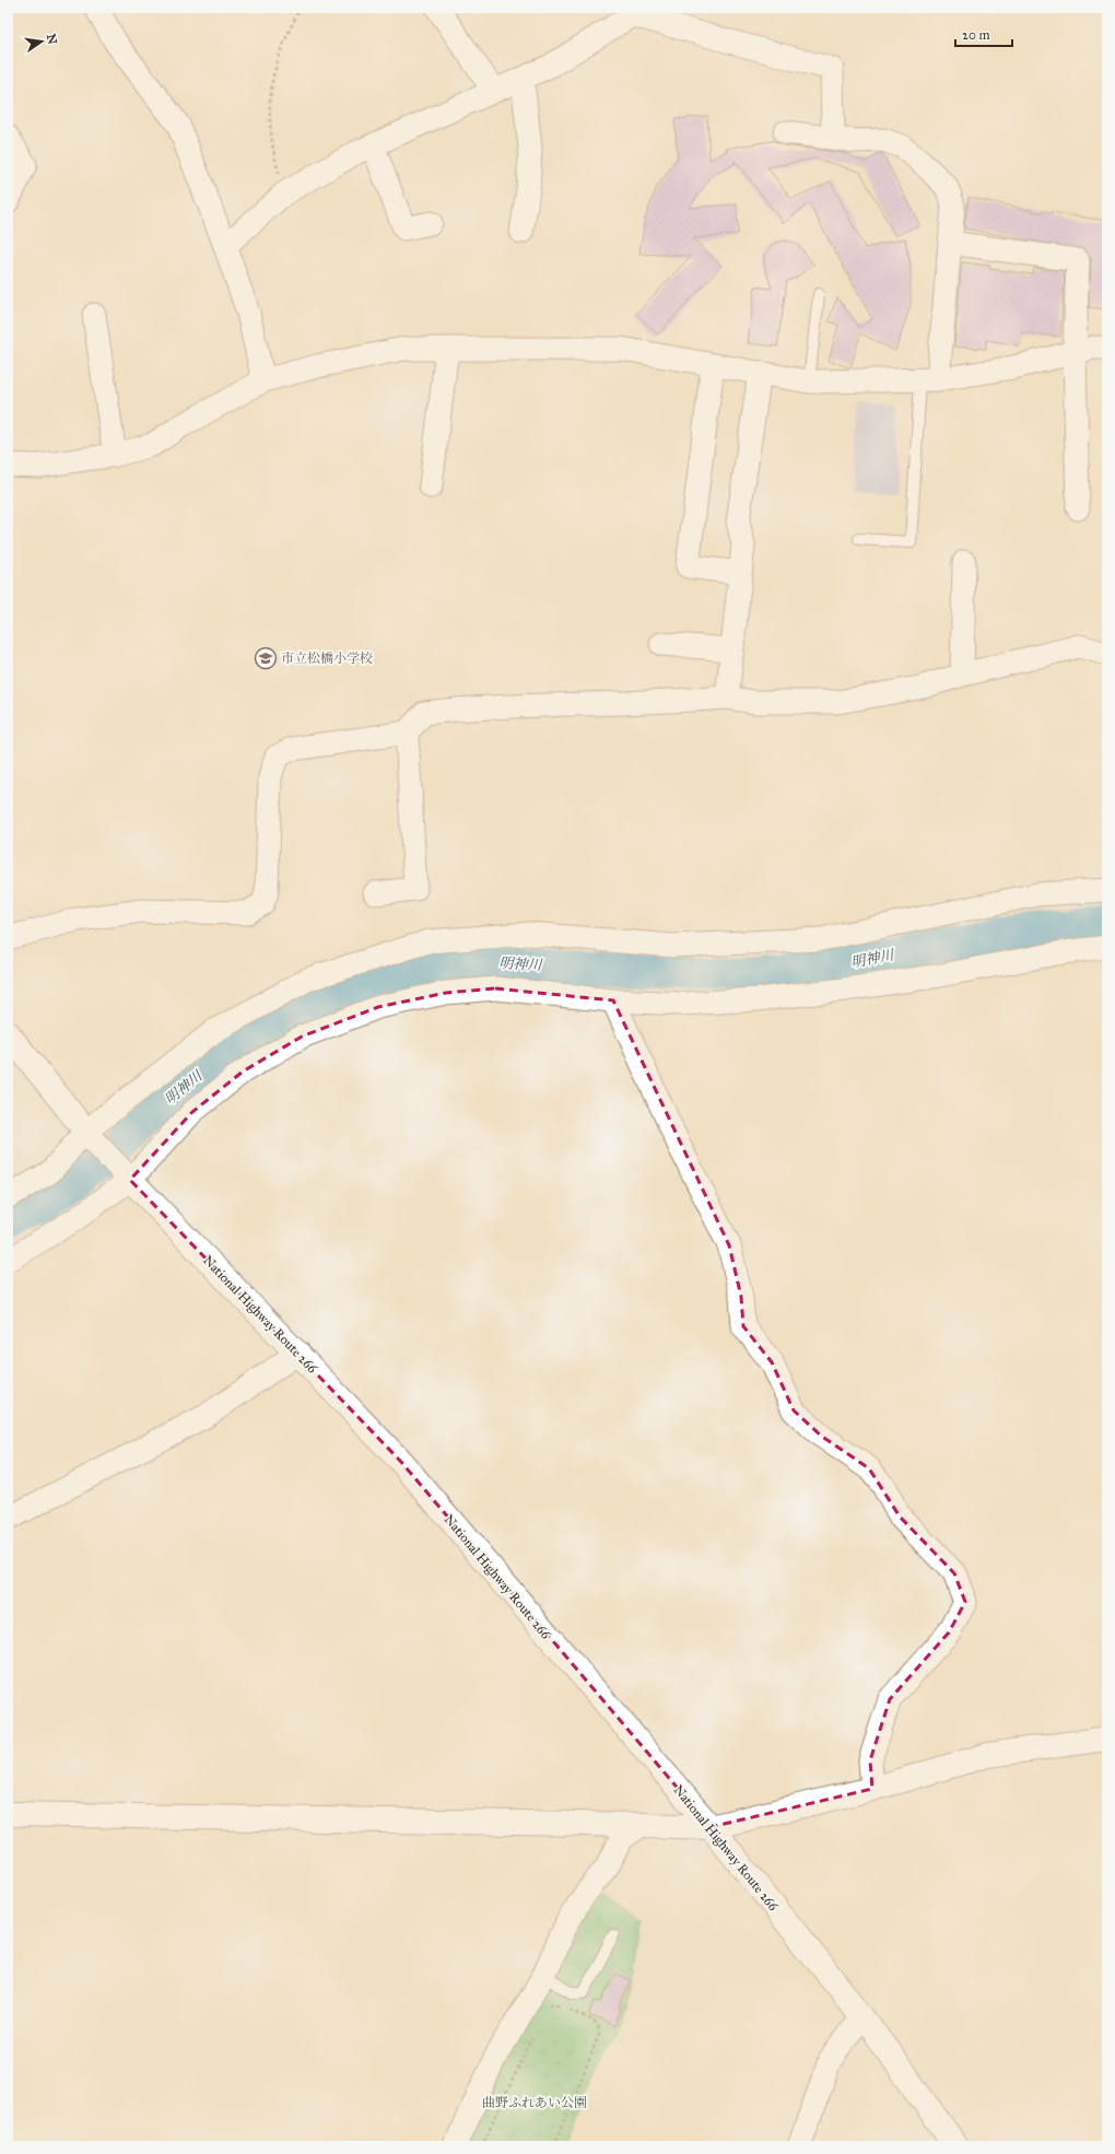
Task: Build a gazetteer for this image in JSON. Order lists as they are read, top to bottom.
{
  "streets": {
    "main road": ["National Highway Route 266"]
  },
  "water": ["明神川"],
  "parks": ["曲野ふれあい公園"],
  "places": {
    "school or university": ["市立松橋小学校"]
  },
  "scale_bar": "20 m",
  "north": "right"
}
